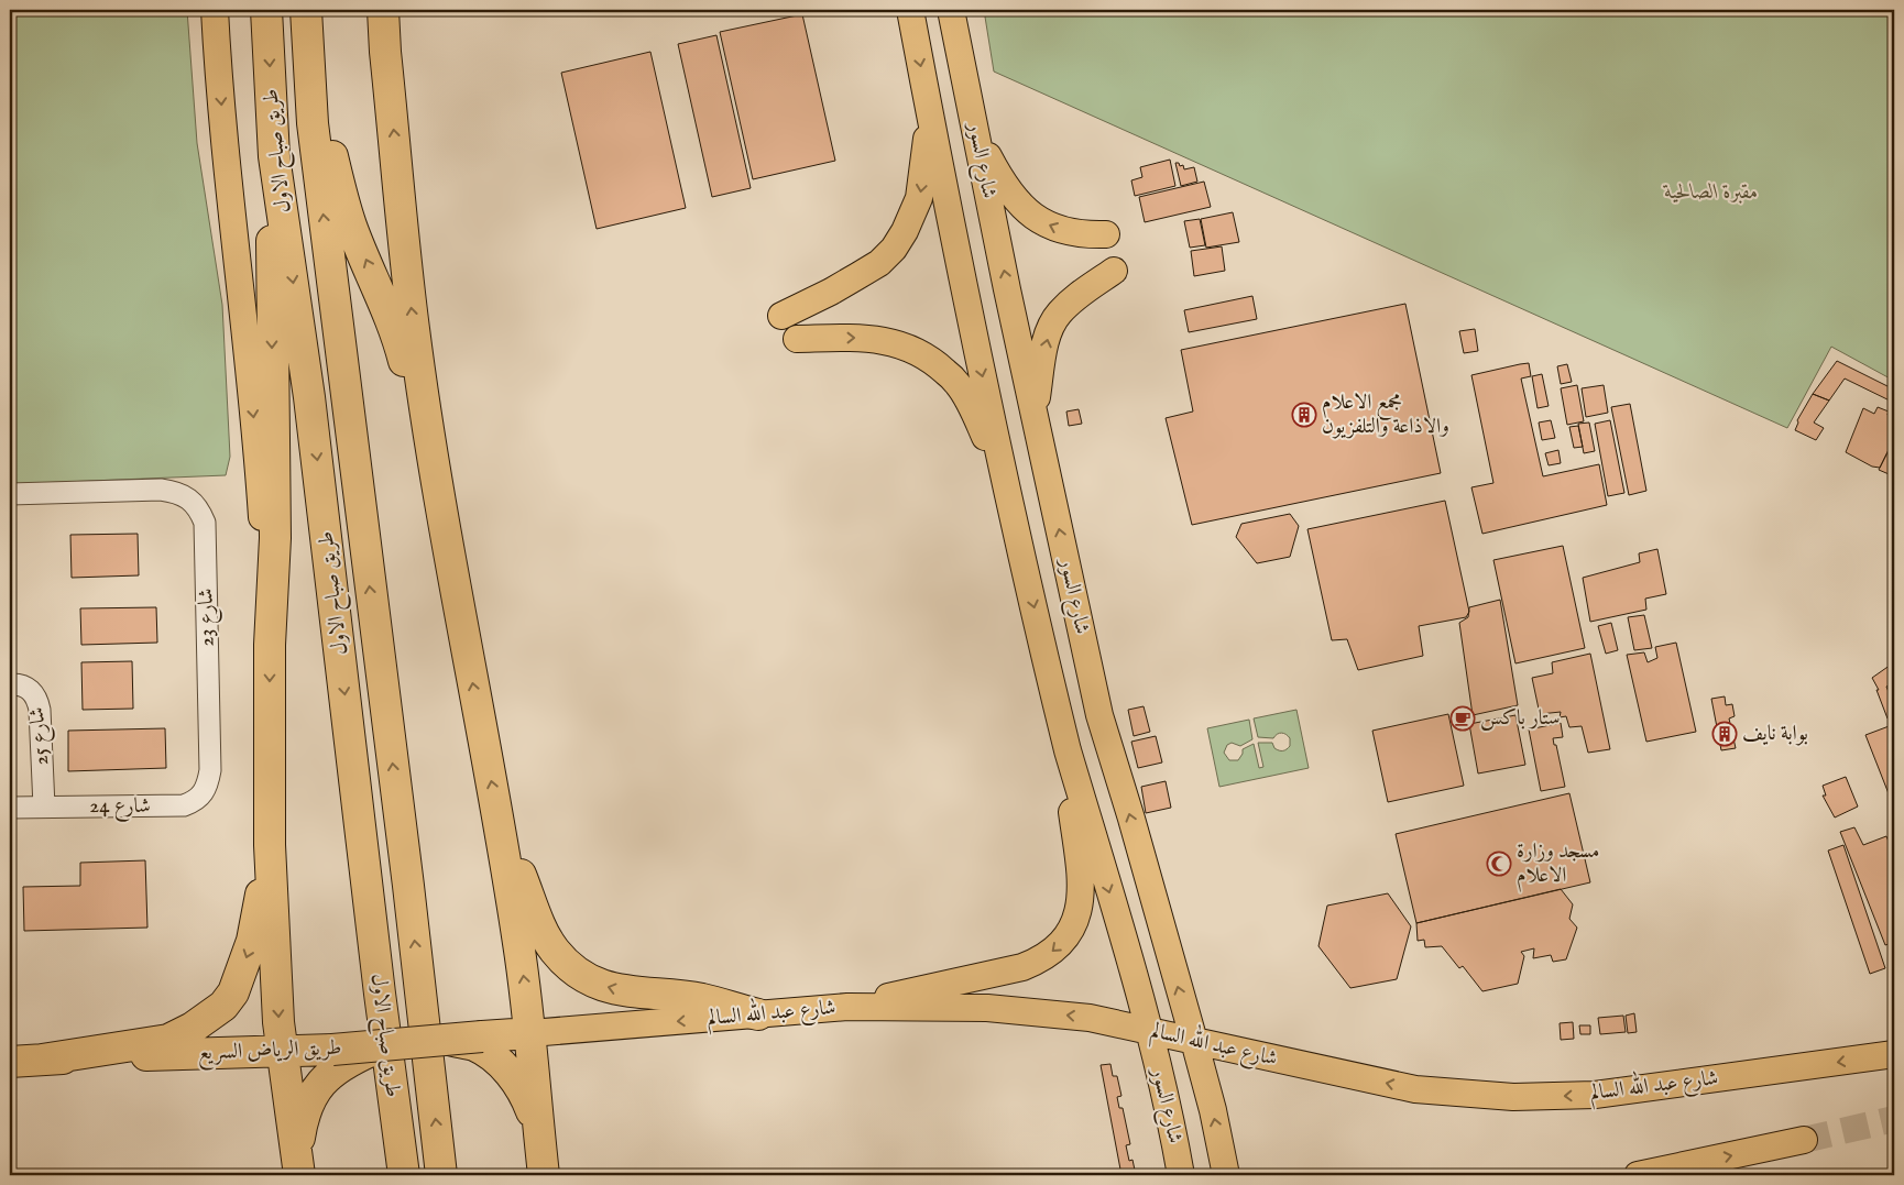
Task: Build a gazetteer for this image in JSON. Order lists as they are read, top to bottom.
{
  "streets": {
    "highway": ["طريق صباح الاول", "طريق الرياض السريع"],
    "main road": ["شارع السور", "شارع عبد الله السالم"],
    "street": ["شارع 23", "شارع 25", "شارع 24"]
  },
  "crossings": [
    ["شارع السور", "شارع عبد الله السالم"],
    ["شارع 23", "شارع 24"],
    ["شارع 25", "شارع 24"],
    ["شارع عبد الله السالم", "طريق الرياض السريع"]
  ],
  "one_way": ["شارع عبد الله السالم"],
  "parks": ["مقبرة الصالحية"],
  "places": {
    "building": ["مجمع الاعلام والاذاعة والتلفزيون", "بوابة نايف"],
    "cafe": ["ستار باكس"],
    "mosque": ["مسجد وزارة الاعلام"]
  }
}
